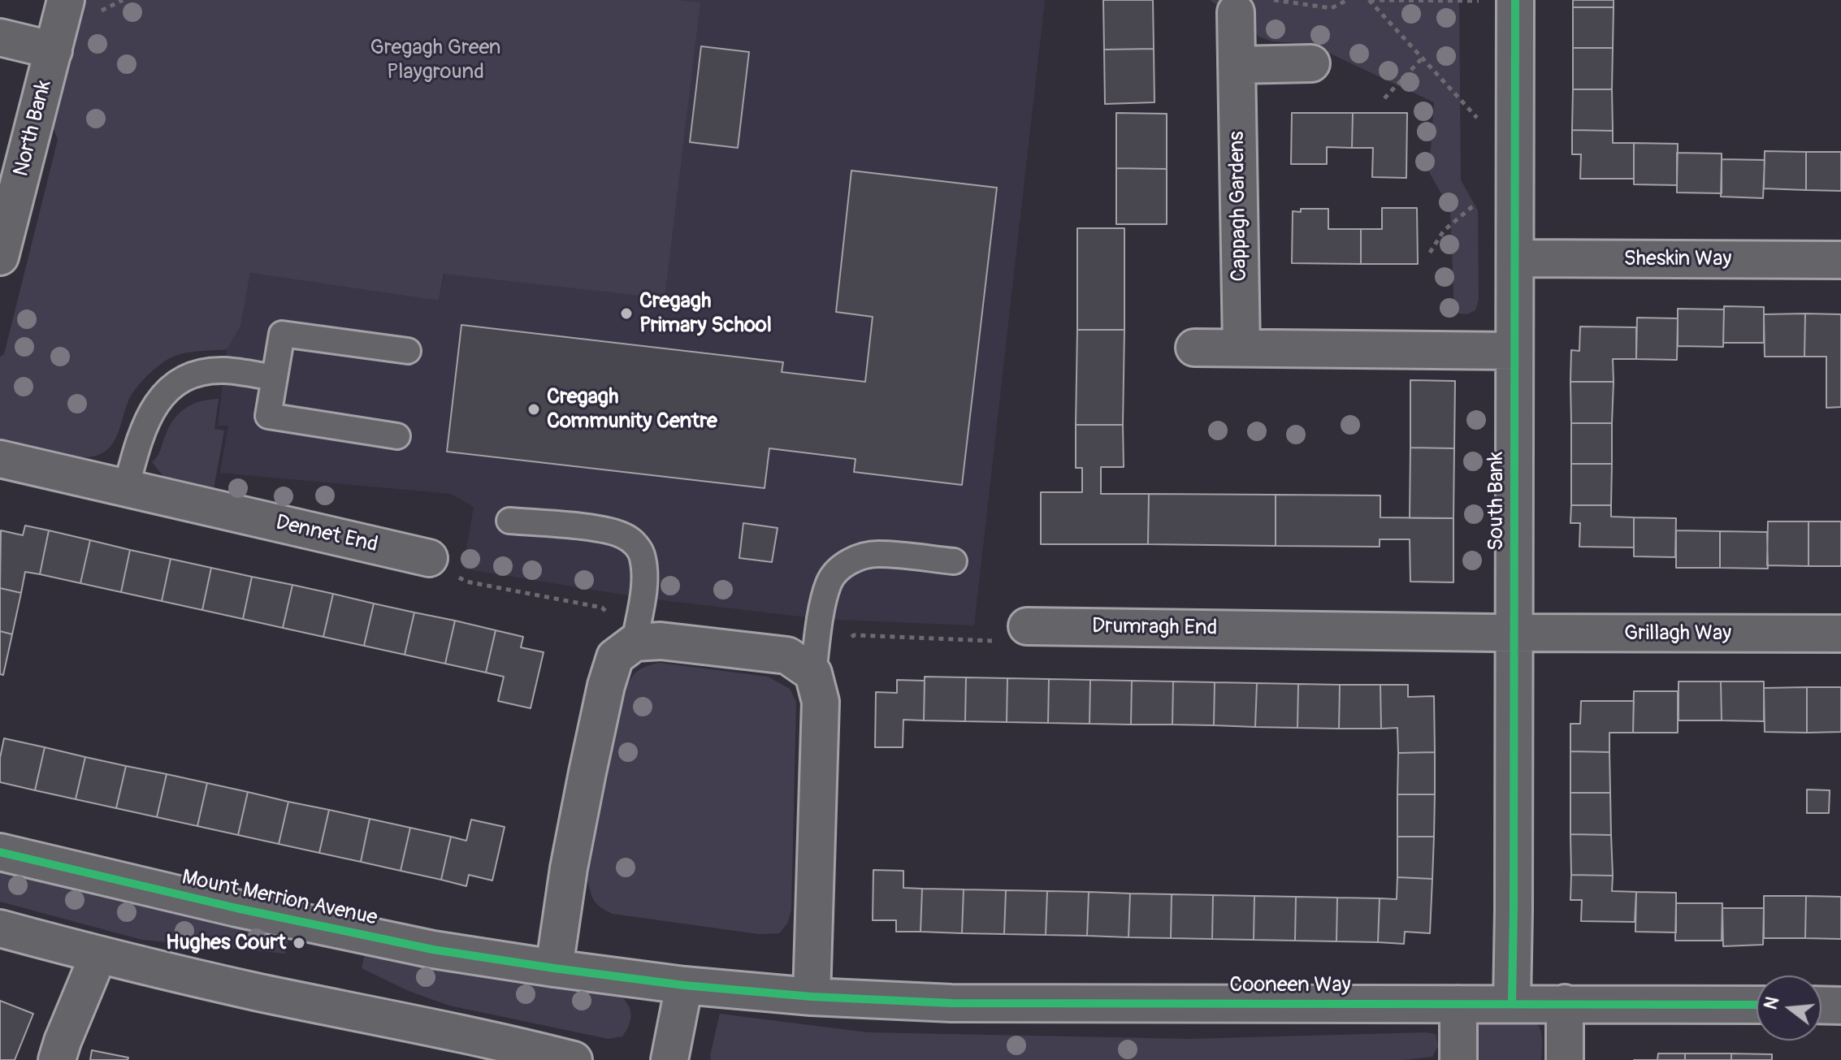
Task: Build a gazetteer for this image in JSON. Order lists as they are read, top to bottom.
{
  "streets": {
    "street": [
      "North Bank",
      "Cappagh Gardens",
      "Sheskin Way",
      "South Bank",
      "Dennet End",
      "Drumragh End",
      "Grillagh Way",
      "Mount Merrion Avenue",
      "Cooneen Way"
    ]
  },
  "crossings": [
    ["Sheskin Way", "South Bank"],
    ["South Bank", "Drumragh End"],
    ["South Bank", "Grillagh Way"],
    ["South Bank", "Cooneen Way"],
    ["Drumragh End", "Grillagh Way"],
    ["Mount Merrion Avenue", "Cooneen Way"]
  ],
  "parks": ["Gregagh Green Playground"],
  "places": ["Cregagh Primary School", "Cregagh Community Centre", "Hughes Court"],
  "north": "left"
}
